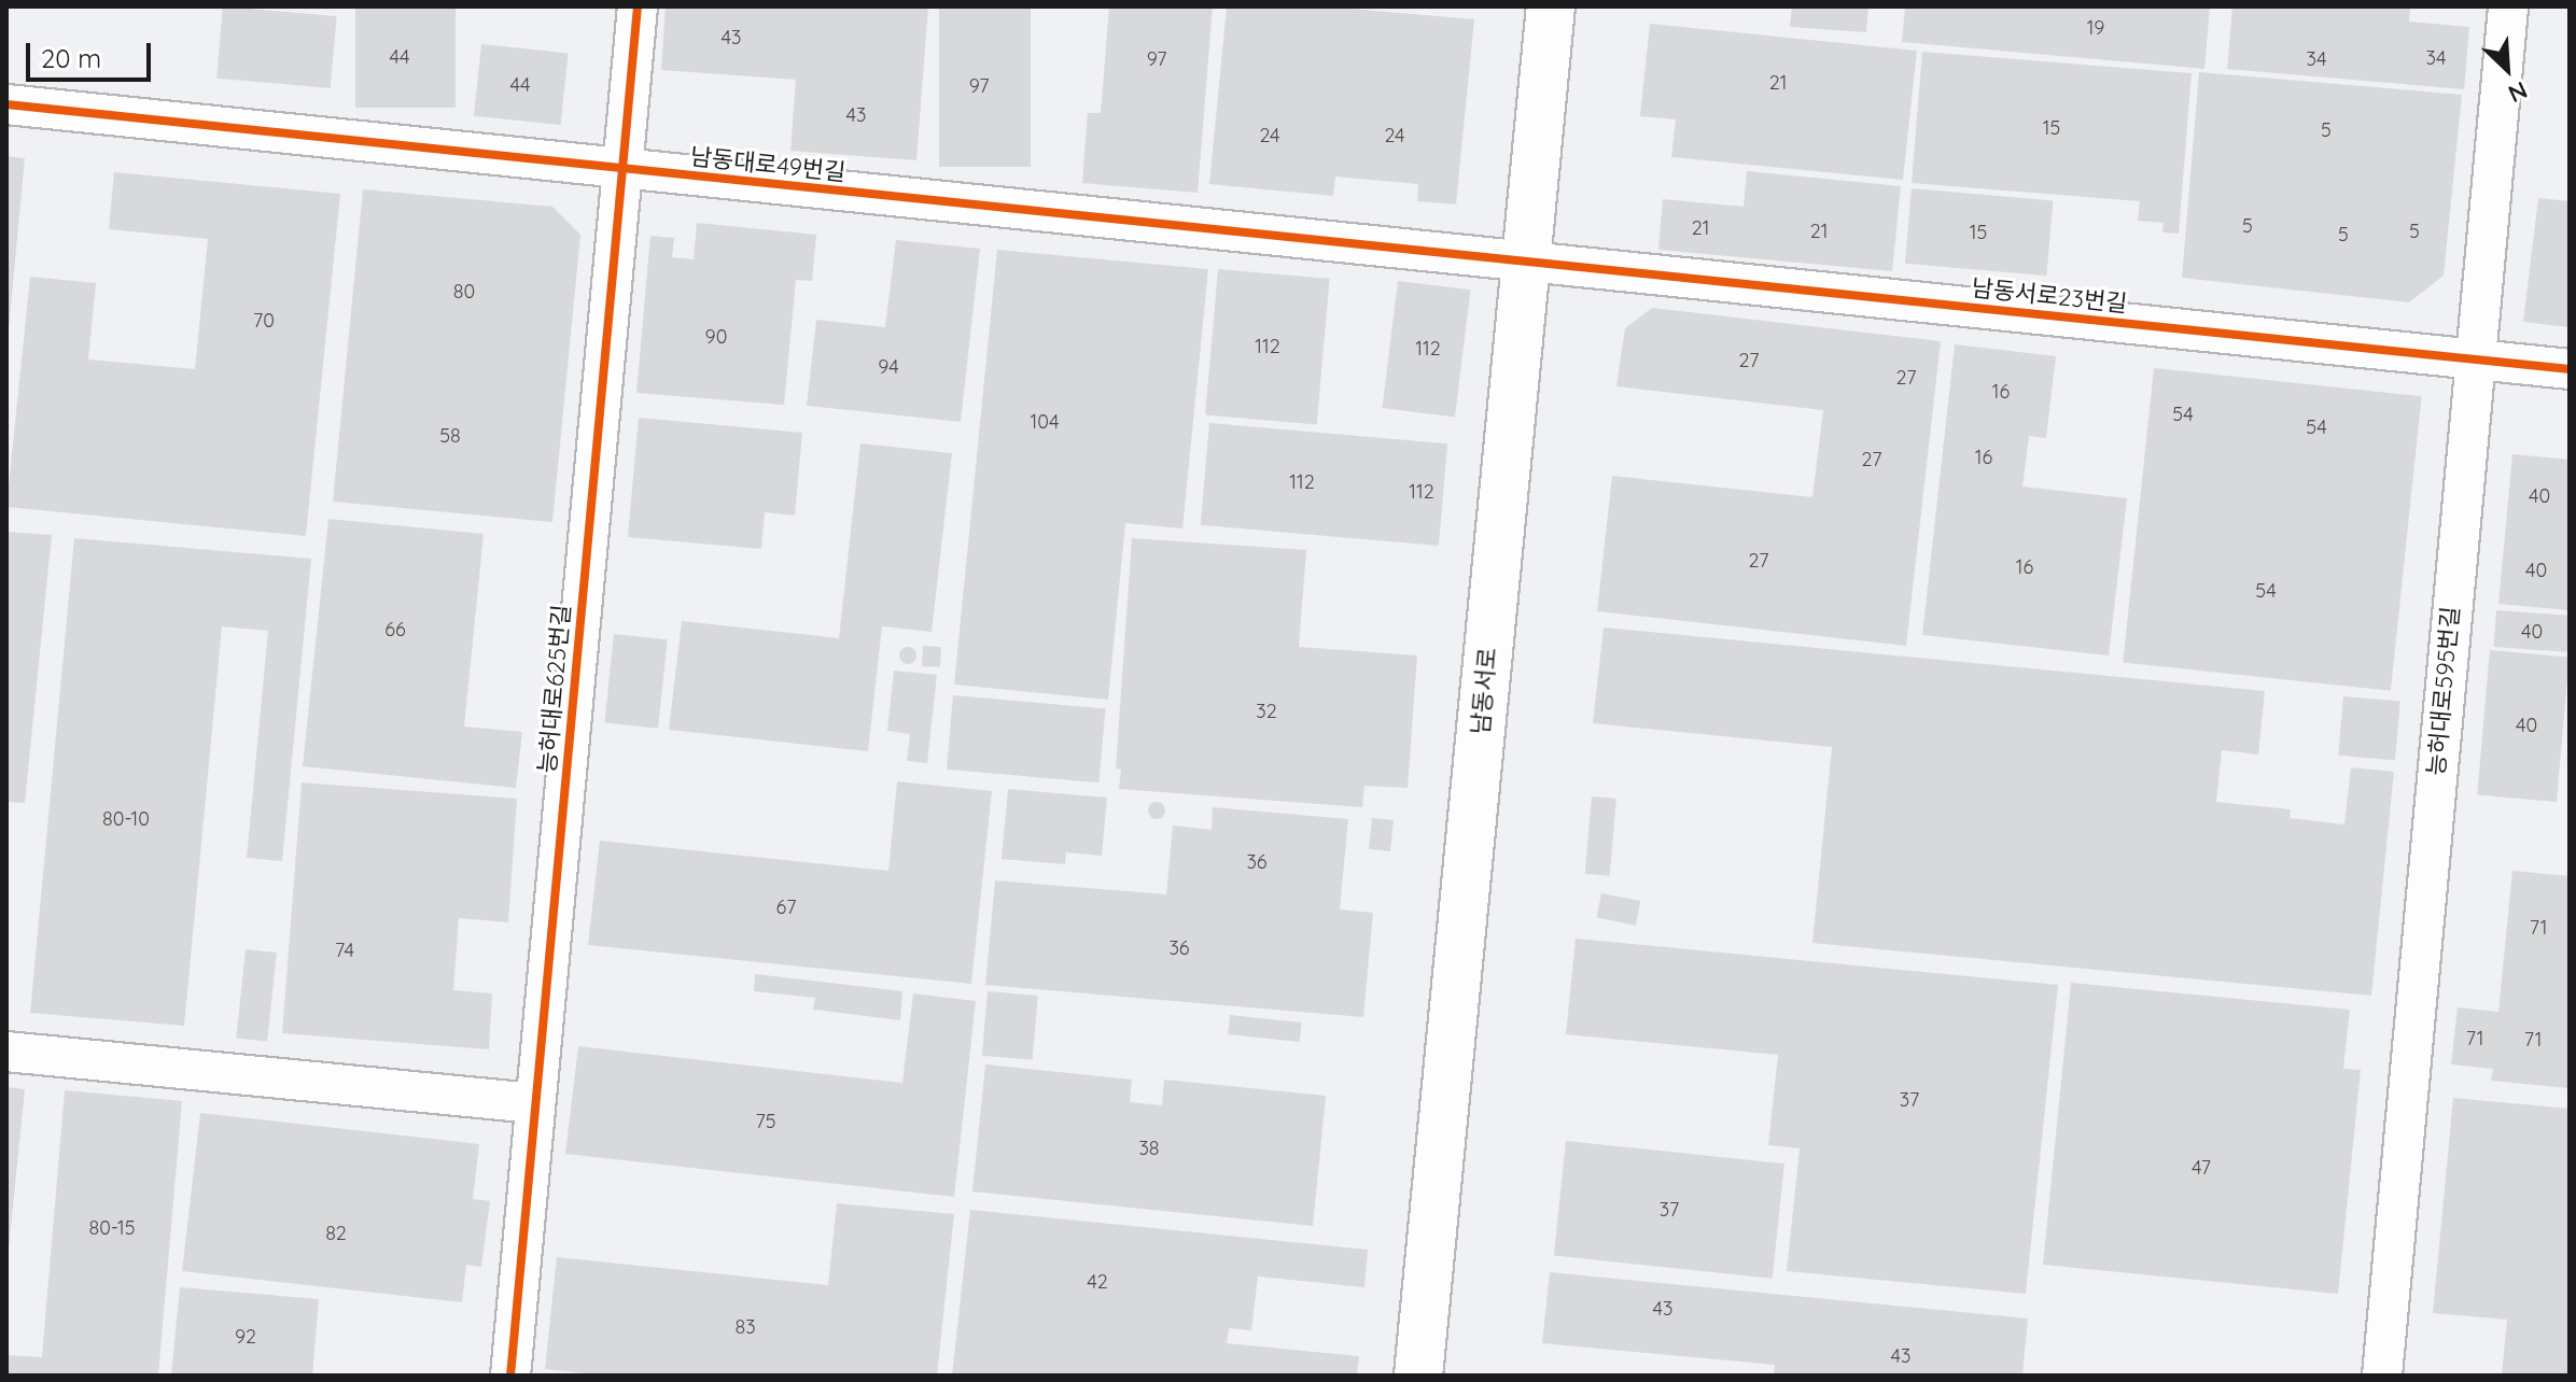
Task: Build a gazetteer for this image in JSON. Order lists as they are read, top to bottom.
{
  "streets": {
    "main road": ["남동서로"],
    "street": [
      "남동대로49번길",
      "남동서로23번길",
      "능허대로625번길",
      "능허대로595번길"
    ]
  },
  "crossings": [
    ["남동대로49번길", "남동서로23번길"],
    ["남동대로49번길", "능허대로625번길"],
    ["남동대로49번길", "남동서로"],
    ["남동서로23번길", "남동서로"],
    ["남동서로23번길", "능허대로595번길"]
  ],
  "house_numbers": [
    "19",
    "43",
    "44",
    "34",
    "97",
    "34",
    "21",
    "44",
    "97",
    "43",
    "15",
    "5",
    "24",
    "24",
    "5",
    "21",
    "21",
    "5",
    "15",
    "5",
    "80",
    "70",
    "90",
    "112",
    "112",
    "27",
    "94",
    "27",
    "16",
    "54",
    "104",
    "54",
    "58",
    "16",
    "27",
    "112",
    "112",
    "40",
    "27",
    "16",
    "40",
    "54",
    "66",
    "40",
    "32",
    "40",
    "80-10",
    "36",
    "67",
    "71",
    "36",
    "74",
    "71",
    "71",
    "37",
    "75",
    "38",
    "47",
    "37",
    "80-15",
    "82",
    "42",
    "43",
    "83",
    "92",
    "43"
  ],
  "scale_bar": "20 m",
  "north": "bottom right"
}
